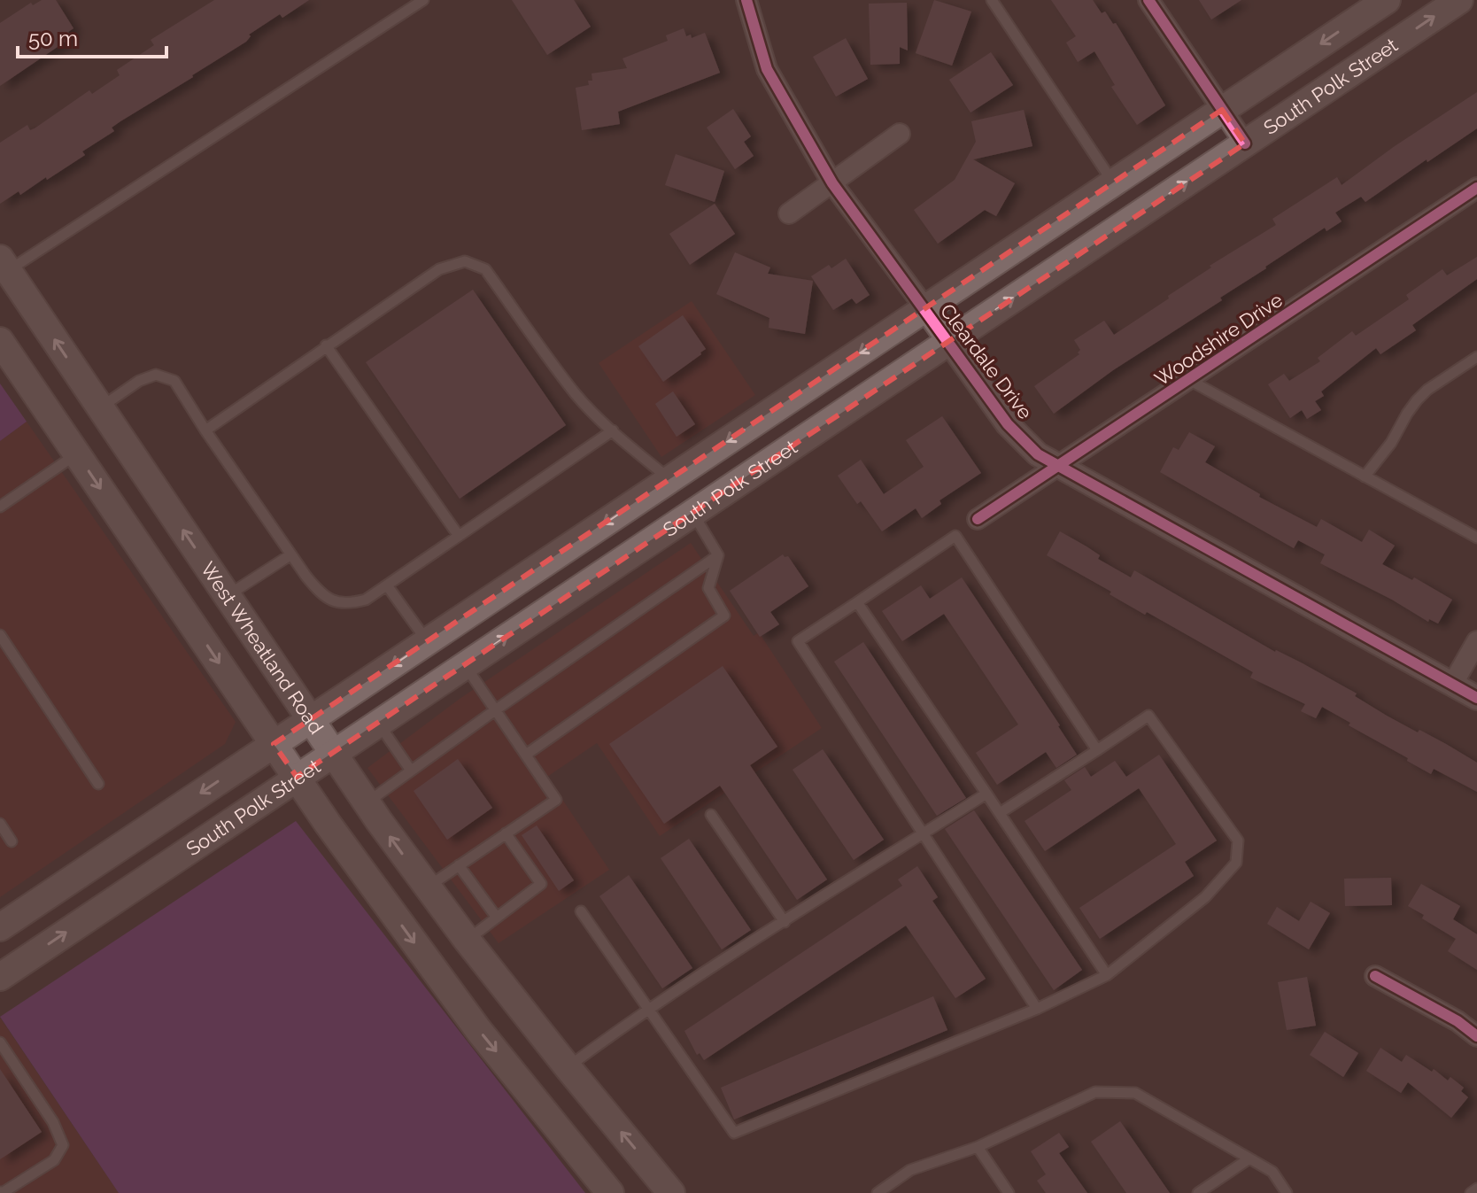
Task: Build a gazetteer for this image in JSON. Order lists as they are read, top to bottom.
{
  "streets": {
    "main road": ["South Polk Street", "West Wheatland Road"],
    "street": ["Woodshire Drive", "Cleardale Drive"]
  },
  "crossings": [
    ["South Polk Street", "Cleardale Drive"],
    ["South Polk Street", "West Wheatland Road"],
    ["Woodshire Drive", "Cleardale Drive"]
  ],
  "scale_bar": "50 m"
}
